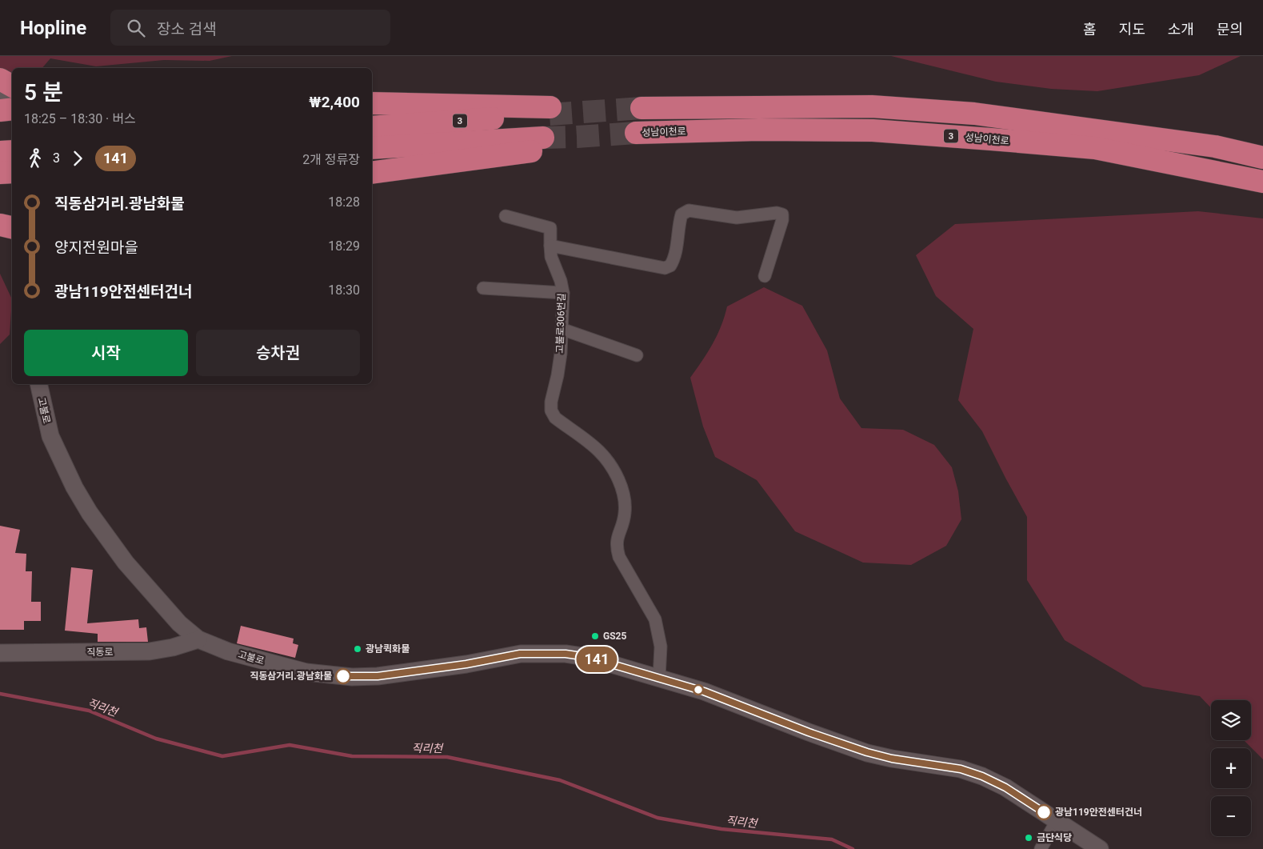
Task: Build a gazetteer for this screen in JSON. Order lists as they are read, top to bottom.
{
  "streets": {
    "highway": ["3", "성남이천로"],
    "street": ["고불로306번길", "고불로", "직동로"]
  },
  "crossings": [
    ["고불로306번길", "고불로"],
    ["고불로", "직동로"]
  ],
  "water": ["직리천"],
  "places": [
    "GS25",
    "광남퀵화물",
    "직동삼거리.광남화물",
    "광남119안전센터건너",
    "금단식당"
  ],
  "lines": ["bus line 141"],
  "page": {
    "header": "Hopline",
    "search": "장소 검색",
    "nav": [
      "홈",
      "지도",
      "소개",
      "문의"
    ],
    "on_map": "141",
    "heading": ["5 분", "18:25 – 18:30 · 버스", "₩2,400"],
    "legs": ["3", "141", "2개 정류장"],
    "list": [
      {
        "name": "직동삼거리.광남화물",
        "value": "18:28"
      },
      {
        "name": "양지전원마을",
        "value": "18:29"
      },
      {
        "name": "광남119안전센터건너",
        "value": "18:30"
      }
    ],
    "buttons": ["시작", "승차권"],
    "map_buttons": ["+", "−"]
  }
}
